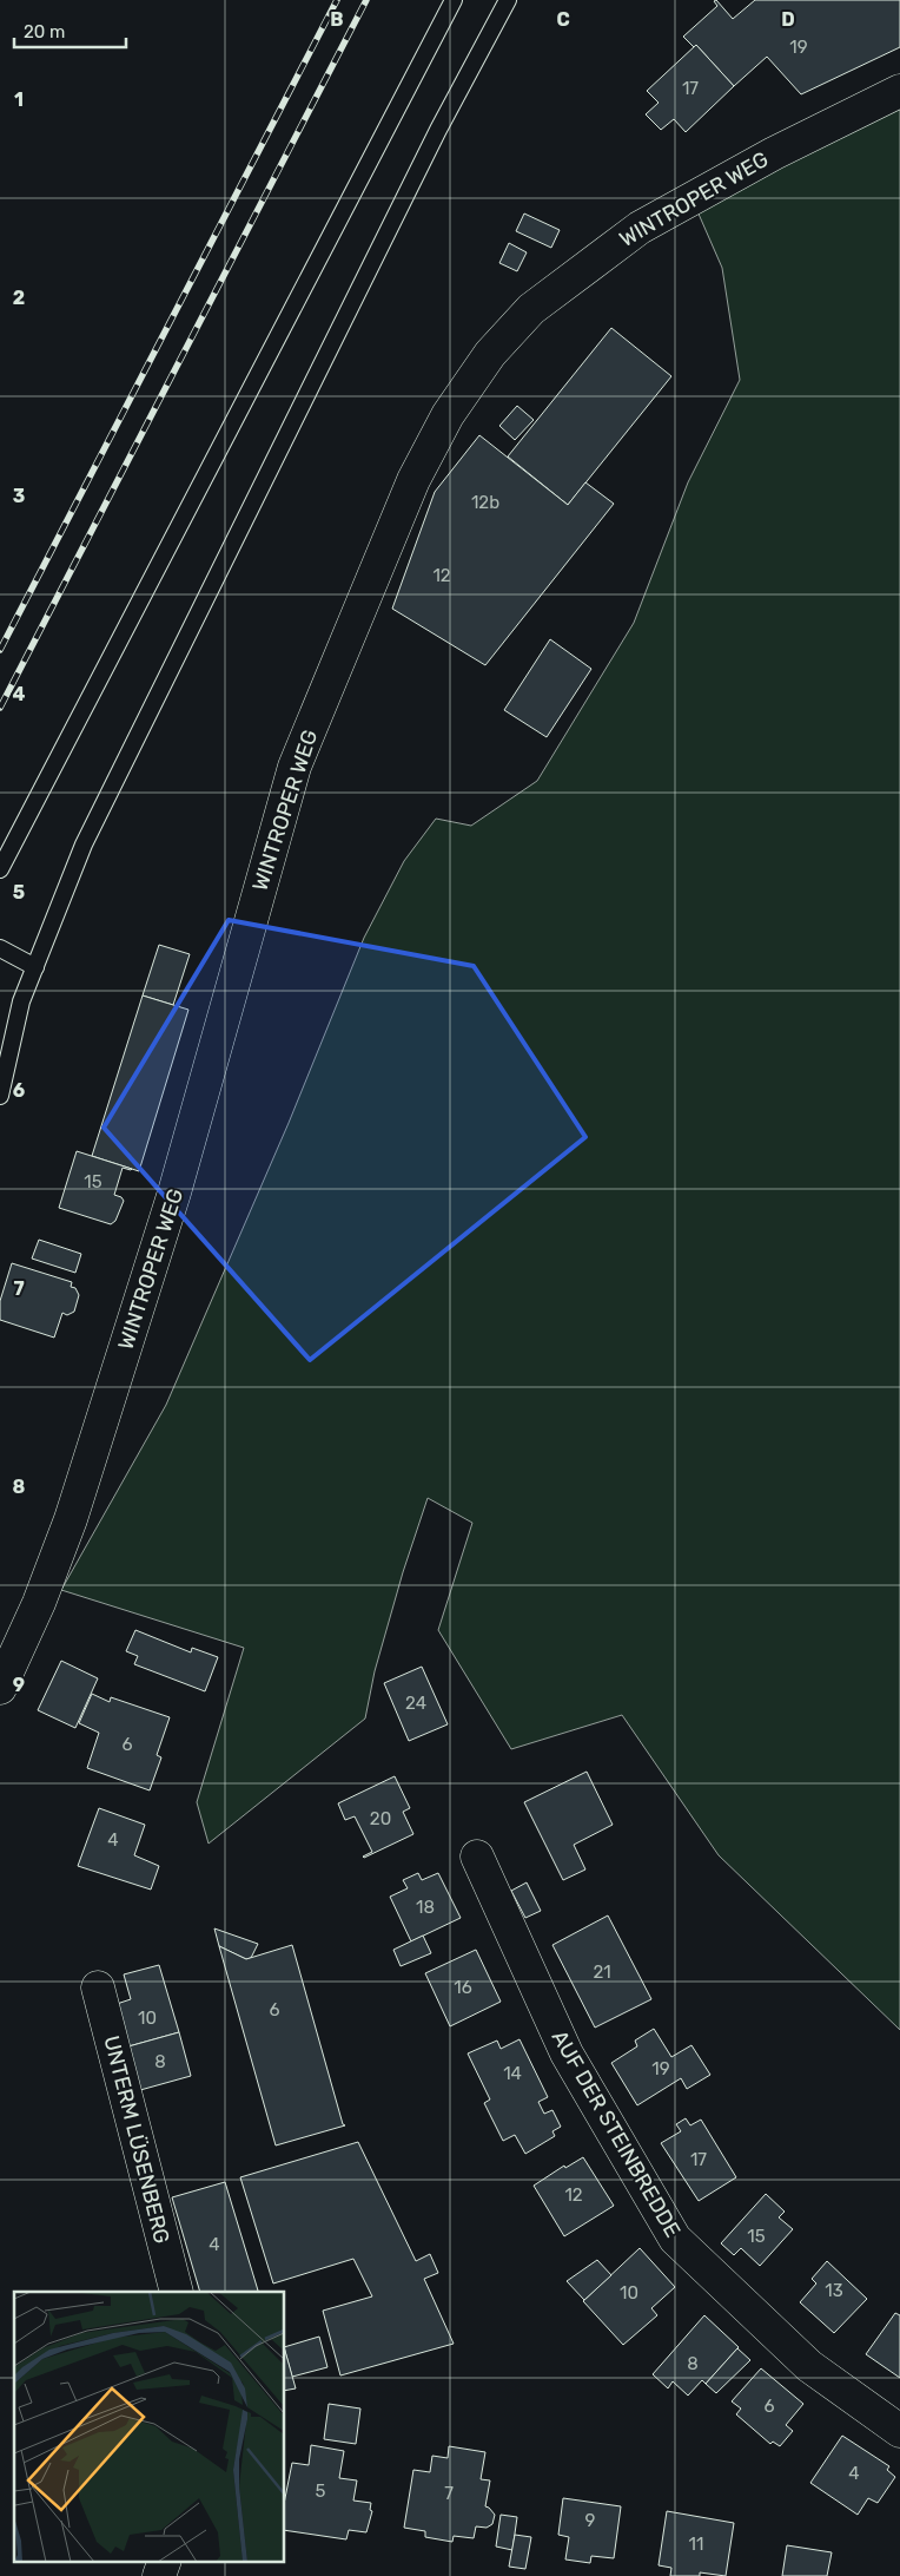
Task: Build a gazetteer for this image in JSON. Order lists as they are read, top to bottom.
{
  "streets": {
    "street": ["WINTROPER WEG", "AUF DER STEINBREDDE", "UNTERM LÜSENBERG"]
  },
  "house_numbers": [
    "19",
    "17",
    "12b",
    "12",
    "15",
    "24",
    "6",
    "20",
    "4",
    "18",
    "21",
    "16",
    "6",
    "10",
    "8",
    "19",
    "14",
    "17",
    "12",
    "15",
    "4",
    "13",
    "10",
    "8",
    "6",
    "4",
    "5",
    "7",
    "9",
    "11"
  ],
  "scale_bar": "20 m",
  "grid": {
    "columns": ["B", "C", "D"],
    "rows": [
      "1",
      "2",
      "3",
      "4",
      "5",
      "6",
      "7",
      "8",
      "9"
    ]
  }
}
